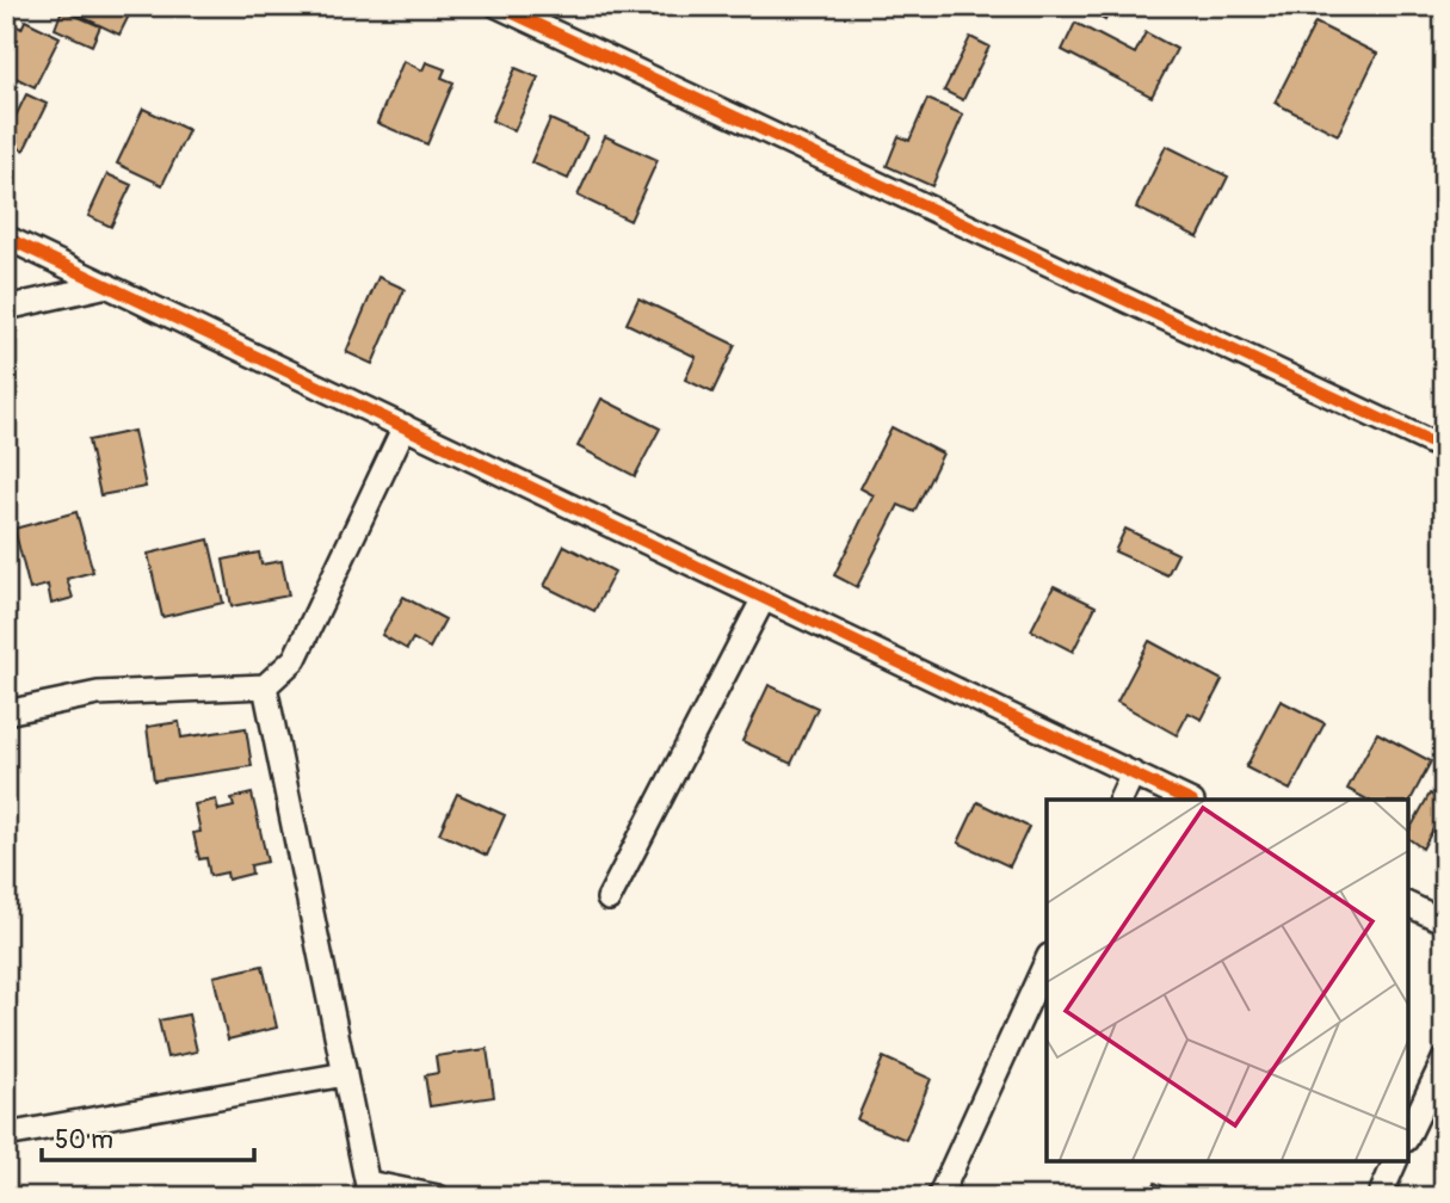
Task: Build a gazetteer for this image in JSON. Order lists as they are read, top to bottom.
{
  "scale_bar": "50 m"
}
